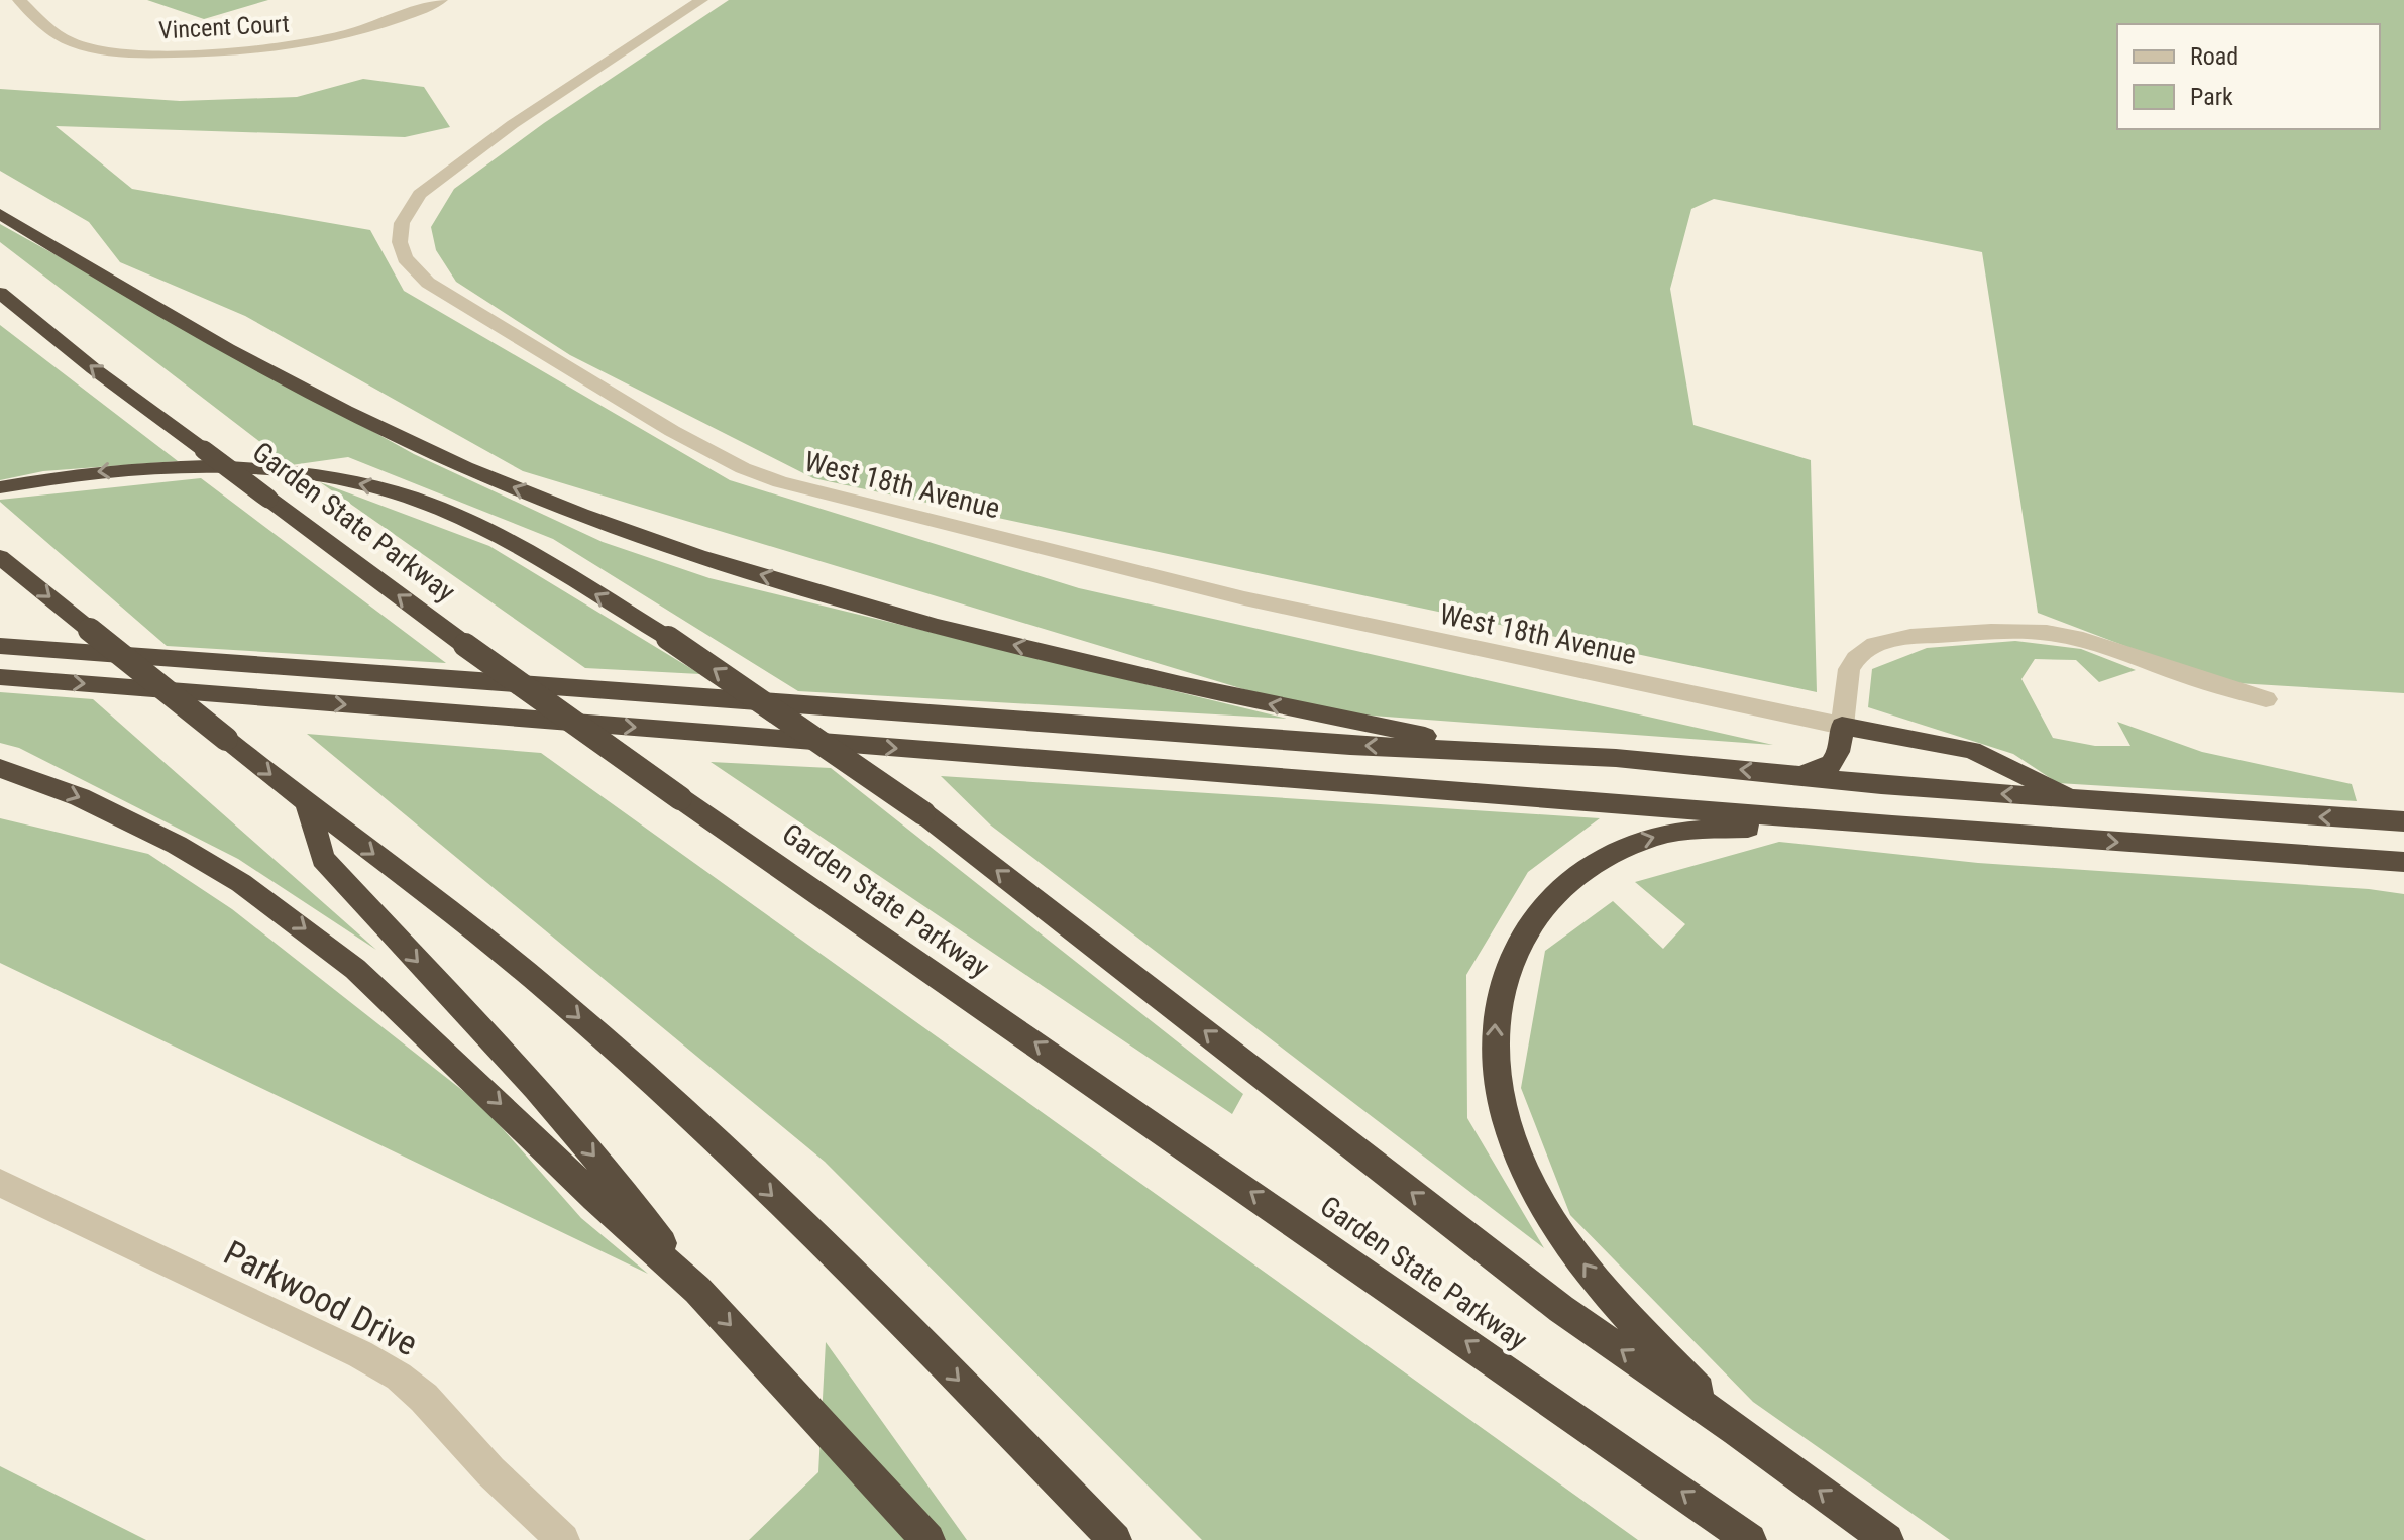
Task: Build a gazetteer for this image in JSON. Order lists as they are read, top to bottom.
{
  "streets": {
    "highway": ["Garden State Parkway"],
    "street": ["Vincent Court", "West 18th Avenue", "Parkwood Drive"]
  },
  "legend": ["Road", "Park"]
}
